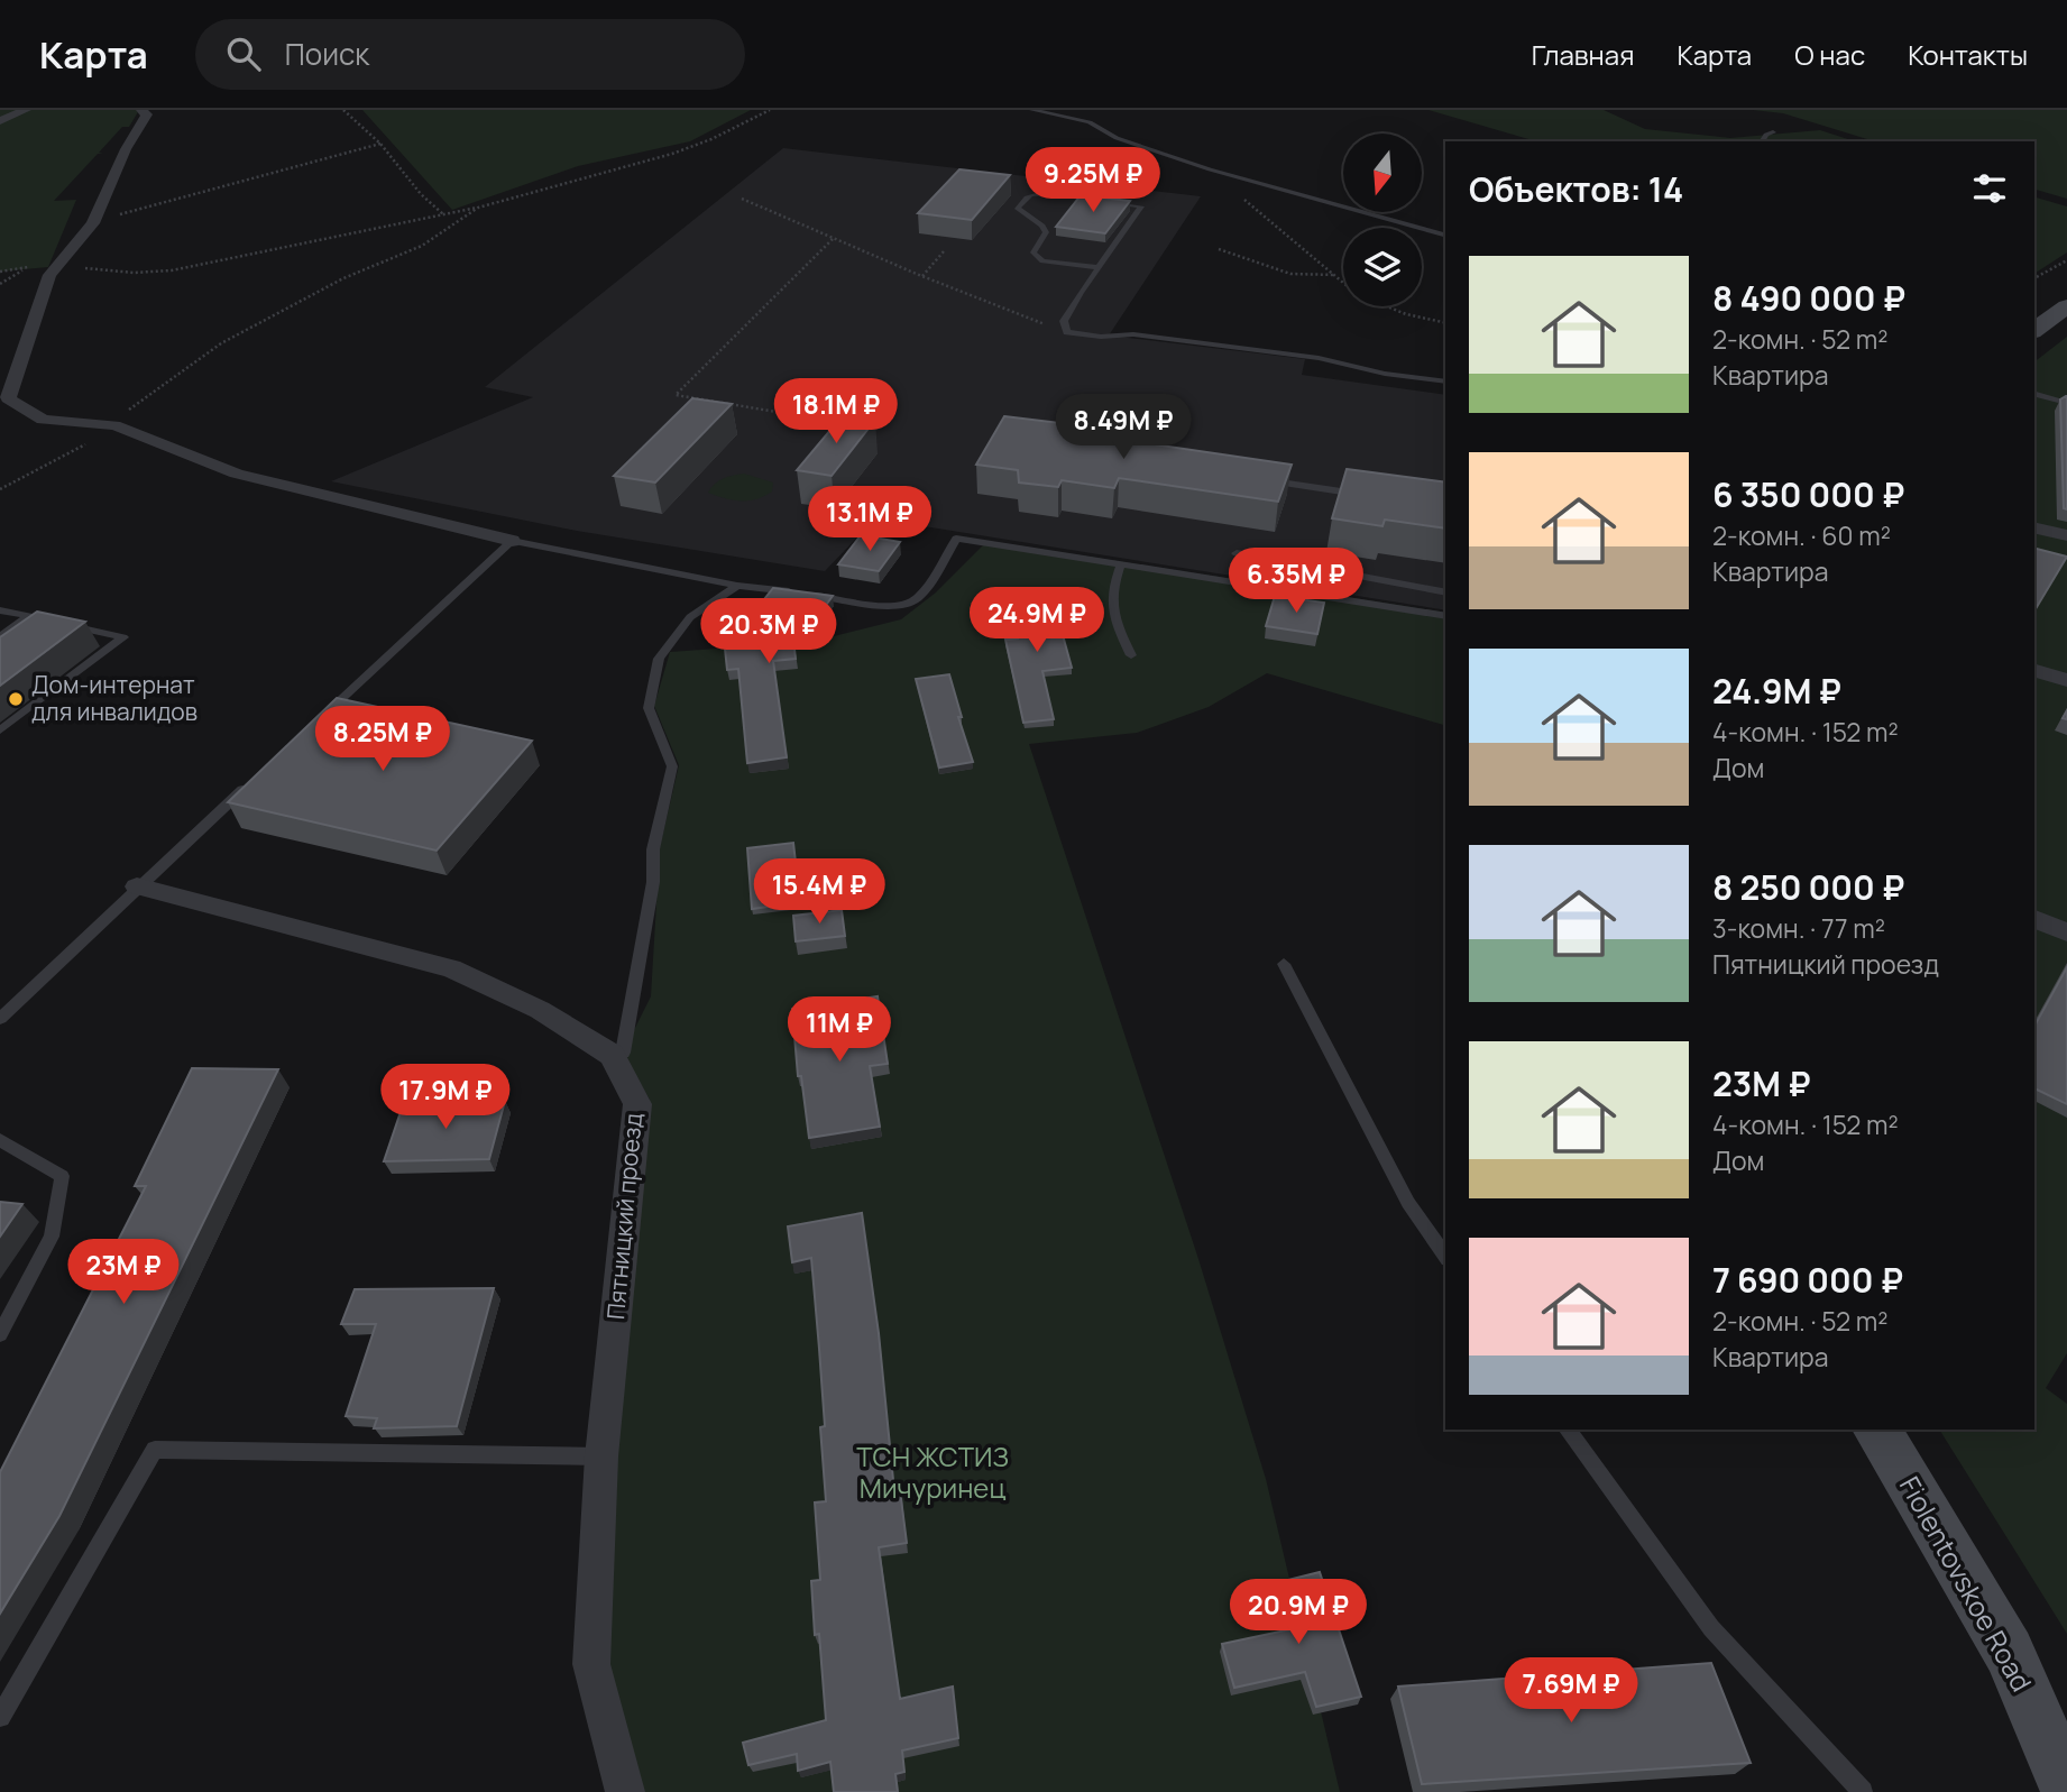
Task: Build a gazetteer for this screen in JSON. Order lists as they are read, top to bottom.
{
  "streets": {
    "main road": ["Fiolentovskoe Road"],
    "street": ["Пятницкий проезд"]
  },
  "parks": ["ТСН ЖСТИЗ Мичуринец"],
  "places": ["Дом-интернат для инвалидов"],
  "north": "bottom",
  "page": {
    "header": "Карта",
    "search": "Поиск",
    "nav": [
      "Главная",
      "Карта",
      "О нас",
      "Контакты"
    ],
    "heading": "Объектов: 14",
    "price": [
      "9.25M ₽",
      "18.1M ₽",
      "8.49M ₽",
      "13.1M ₽",
      "6.35M ₽",
      "24.9M ₽",
      "20.3M ₽",
      "8.25M ₽",
      "15.4M ₽",
      "11M ₽",
      "17.9M ₽",
      "23M ₽",
      "20.9M ₽",
      "7.69M ₽"
    ],
    "list": [
      {
        "name": "8 490 000 ₽",
        "note": "2-комн. · 52 m² · Квартира"
      },
      {
        "name": "6 350 000 ₽",
        "note": "2-комн. · 60 m² · Квартира"
      },
      {
        "name": "24.9M ₽",
        "note": "4-комн. · 152 m² · Дом"
      },
      {
        "name": "8 250 000 ₽",
        "note": "3-комн. · 77 m² · Пятницкий проезд"
      },
      {
        "name": "23M ₽",
        "note": "4-комн. · 152 m² · Дом"
      },
      {
        "name": "7 690 000 ₽",
        "note": "2-комн. · 52 m² · Квартира"
      }
    ]
  }
}
